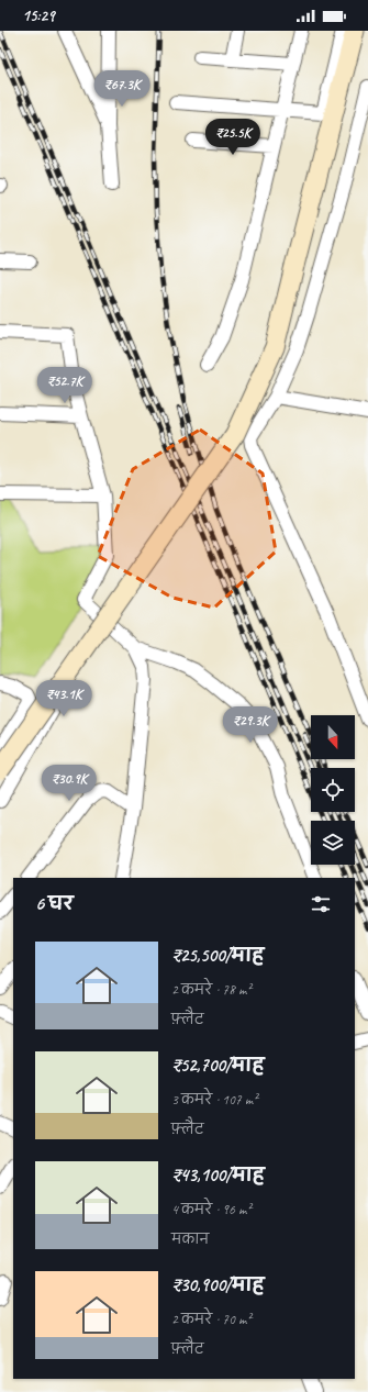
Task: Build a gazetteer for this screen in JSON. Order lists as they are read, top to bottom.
{
  "north": "bottom",
  "page": {
    "status": "15:29",
    "price": [
      "₹67.3K",
      "₹25.5K",
      "₹52.7K",
      "₹43.1K",
      "₹29.3K",
      "₹30.9K"
    ],
    "heading": "6 घर",
    "list": [
      {
        "name": "₹25,500/माह",
        "note": "2 कमरे · 78 m² · फ़्लैट"
      },
      {
        "name": "₹52,700/माह",
        "note": "3 कमरे · 107 m² · फ़्लैट"
      },
      {
        "name": "₹43,100/माह",
        "note": "4 कमरे · 96 m² · मकान"
      },
      {
        "name": "₹30,900/माह",
        "note": "2 कमरे · 70 m² · फ़्लैट"
      }
    ]
  }
}
